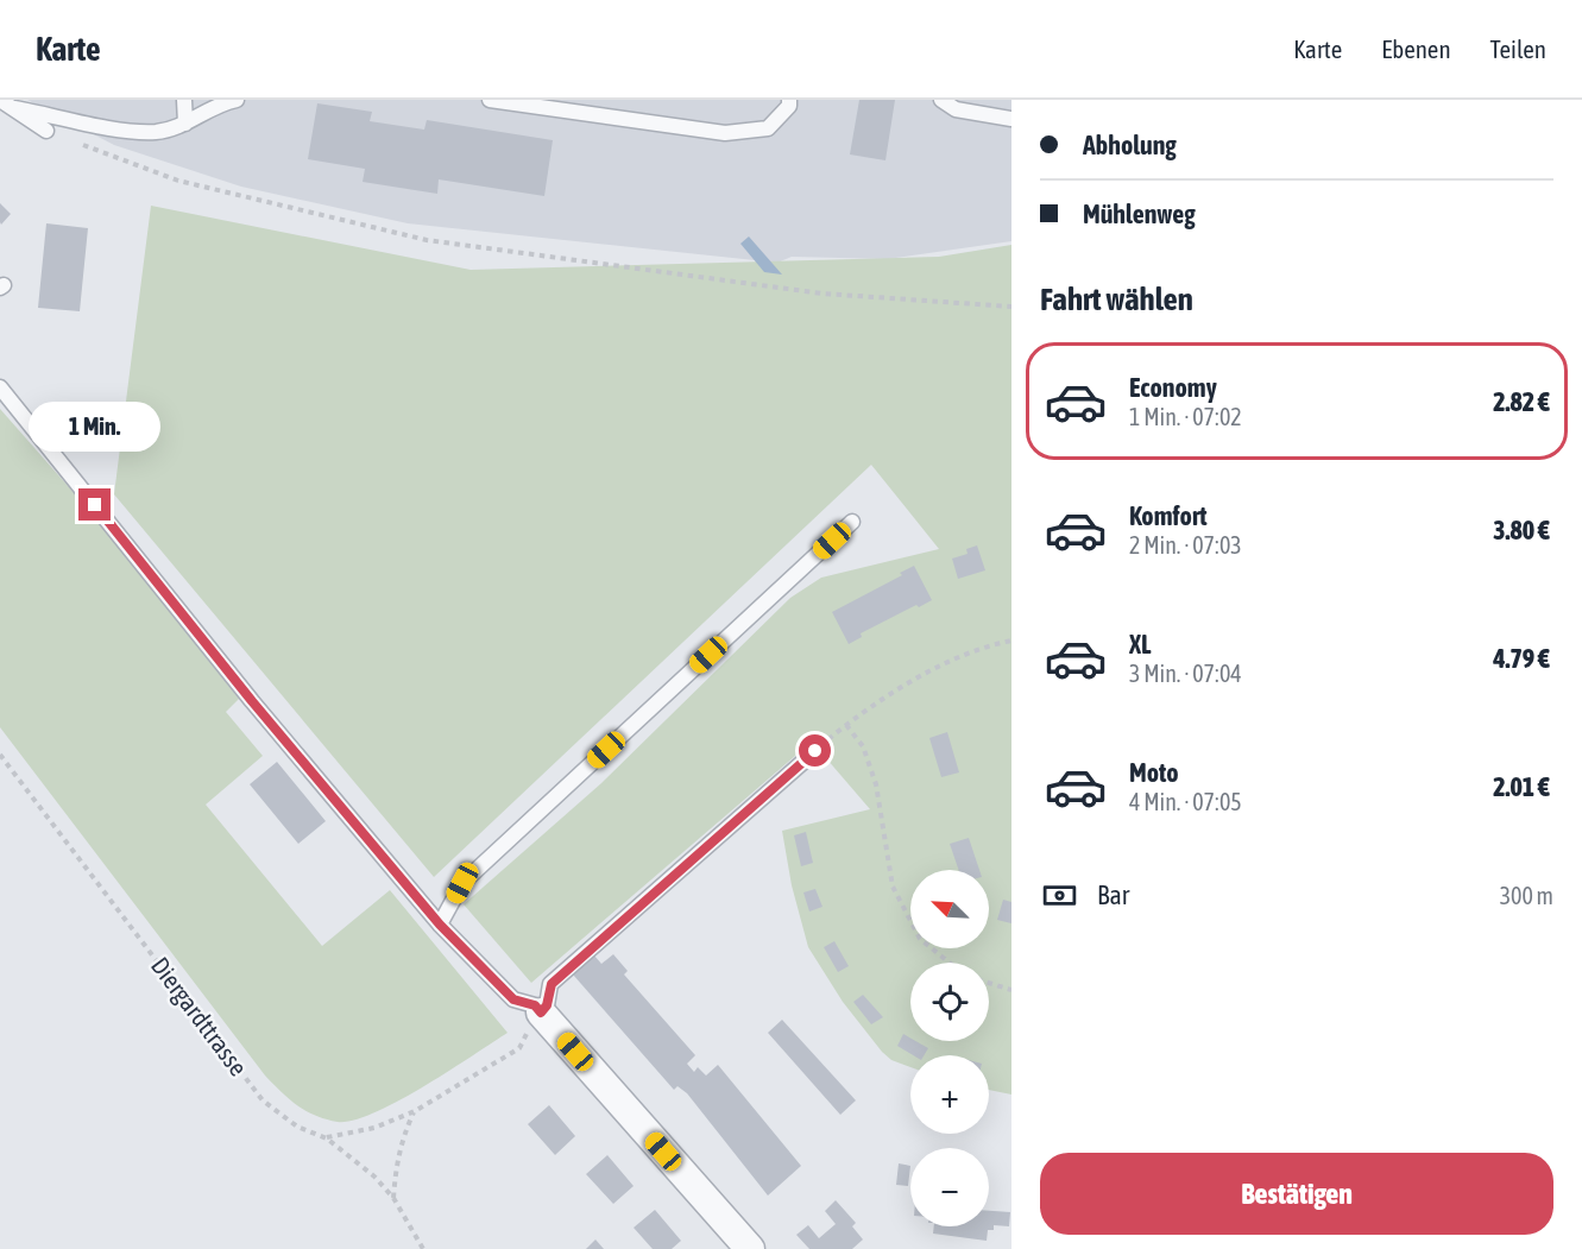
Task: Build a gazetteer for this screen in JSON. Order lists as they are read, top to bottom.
{
  "streets": {
    "path": ["Diergardttrasse"]
  },
  "north": "top left",
  "page": {
    "header": "Karte",
    "nav": ["Karte", "Ebenen", "Teilen"],
    "banner": ["Abholung", "Mühlenweg"],
    "heading": "Fahrt wählen",
    "list": [
      {
        "name": "Economy",
        "note": "1 Min. · 07:02",
        "value": "2.82 €"
      },
      {
        "name": "Komfort",
        "note": "2 Min. · 07:03",
        "value": "3.80 €"
      },
      {
        "name": "XL",
        "note": "3 Min. · 07:04",
        "value": "4.79 €"
      },
      {
        "name": "Moto",
        "note": "4 Min. · 07:05",
        "value": "2.01 €"
      }
    ],
    "bubble": "1 Min.",
    "pay": ["Bar", "300 m"],
    "map_buttons": ["+", "−"],
    "buttons": "Bestätigen"
  }
}
